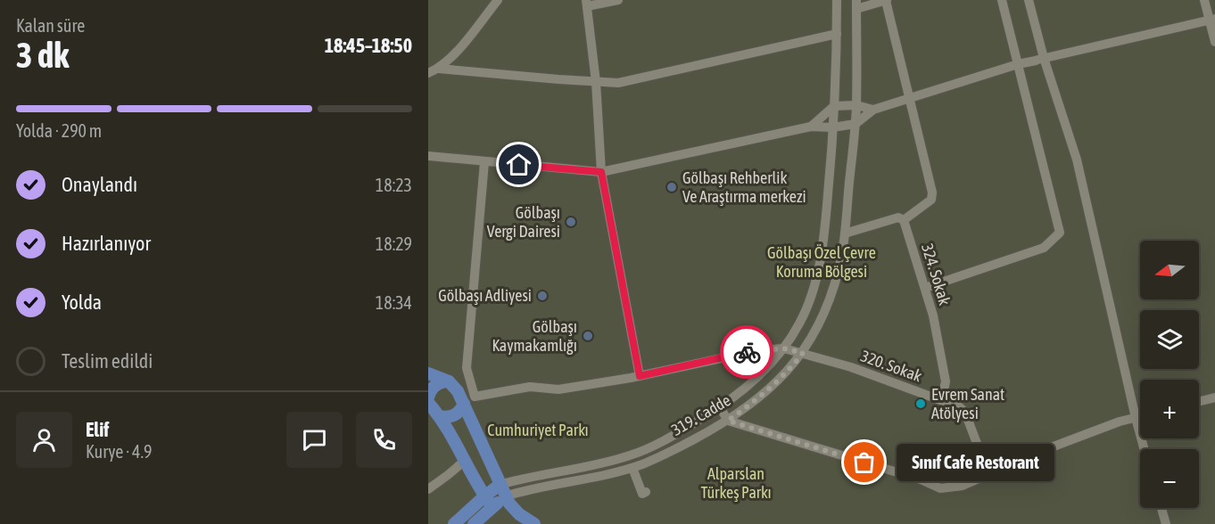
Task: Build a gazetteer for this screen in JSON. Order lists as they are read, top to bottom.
{
  "streets": {
    "main road": ["319. Cadde"],
    "street": ["324. Sokak", "320. Sokak"]
  },
  "crossings": [
    ["324. Sokak", "320. Sokak"],
    ["320. Sokak", "319. Cadde"]
  ],
  "parks": ["Gölbaşı Özel Çevre Koruma Bölgesi", "Cumhuriyet Parkı", "Alparslan Türkeş Parkı"],
  "places": [
    "Gölbaşı Rehberlik Ve Araştırma merkezi",
    "Gölbaşı Vergi Dairesi",
    "Gölbaşı Adliyesi",
    "Gölbaşı Kaymakamlığı",
    "Evrem Sanat Atölyesi",
    "Sınıf Cafe Restorant"
  ],
  "north": "left",
  "page": {
    "heading": ["3 dk", "Kalan süre", "18:45–18:50"],
    "panel": ["Elif", "Kurye · 4.9"],
    "bar": "Yolda · 290 m",
    "list": [
      ["Onaylandı", "18:23"],
      ["Hazırlanıyor", "18:29"],
      ["Yolda", "18:34"],
      "Teslim edildi"
    ],
    "map_buttons": ["+", "−"],
    "bubble": "Sınıf Cafe Restorant"
  }
}
